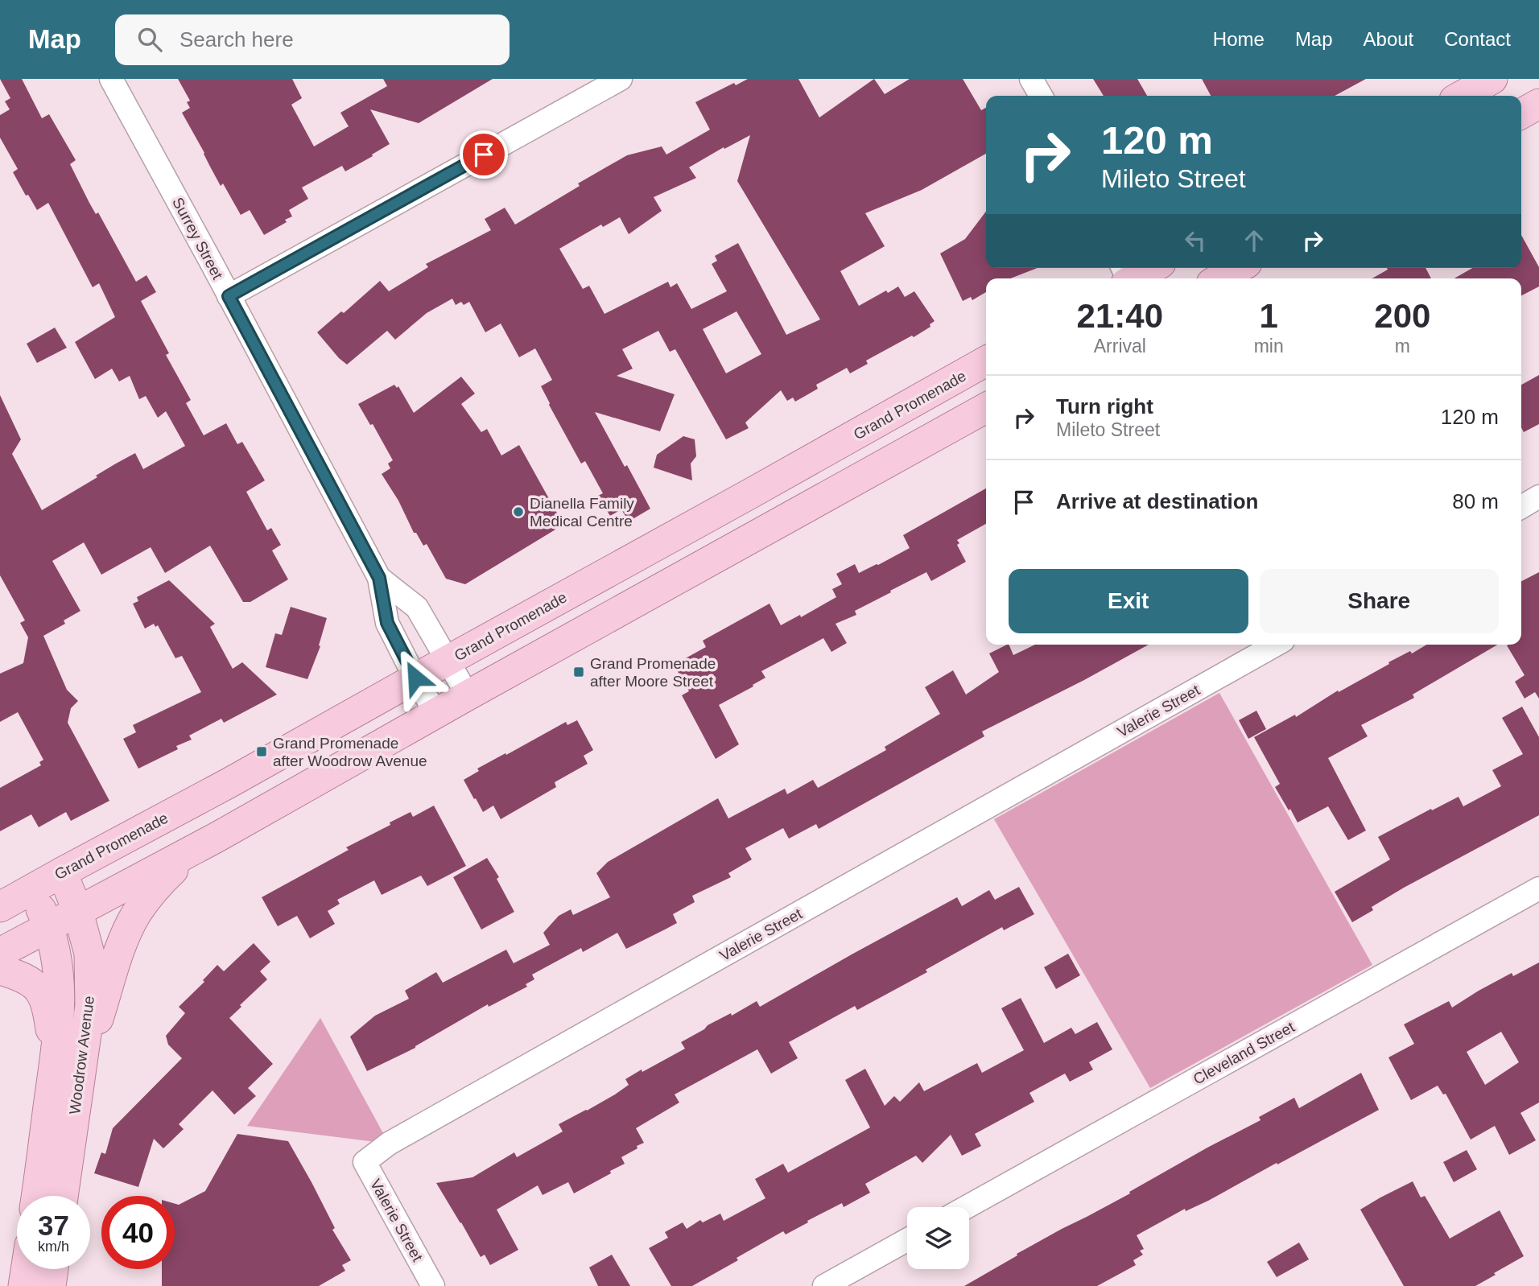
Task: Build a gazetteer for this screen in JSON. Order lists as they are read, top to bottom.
{
  "streets": {
    "main road": ["Grand Promenade", "Woodrow Avenue"],
    "street": ["Surrey Street", "Valerie Street", "Cleveland Street"]
  },
  "crossings": [
    ["Surrey Street", "Grand Promenade"],
    ["Grand Promenade", "Woodrow Avenue"]
  ],
  "places": {
    "other": ["Dianella Family Medical Centre"],
    "transit": ["Grand Promenade after Moore Street", "Grand Promenade after Woodrow Avenue"]
  },
  "page": {
    "header": "Map",
    "search": "Search here",
    "nav": [
      "Home",
      "Map",
      "About",
      "Contact"
    ],
    "turn": ["120 m", "Mileto Street"],
    "eta": [
      "21:40",
      "Arrival",
      "1",
      "min",
      "200",
      "m"
    ],
    "list": [
      {
        "name": "Turn right",
        "note": "Mileto Street",
        "value": "120 m"
      },
      {
        "name": "Arrive at destination",
        "value": "80 m"
      }
    ],
    "buttons": ["Exit", "Share"],
    "speed": "37 km/h",
    "limit": "40"
  }
}
